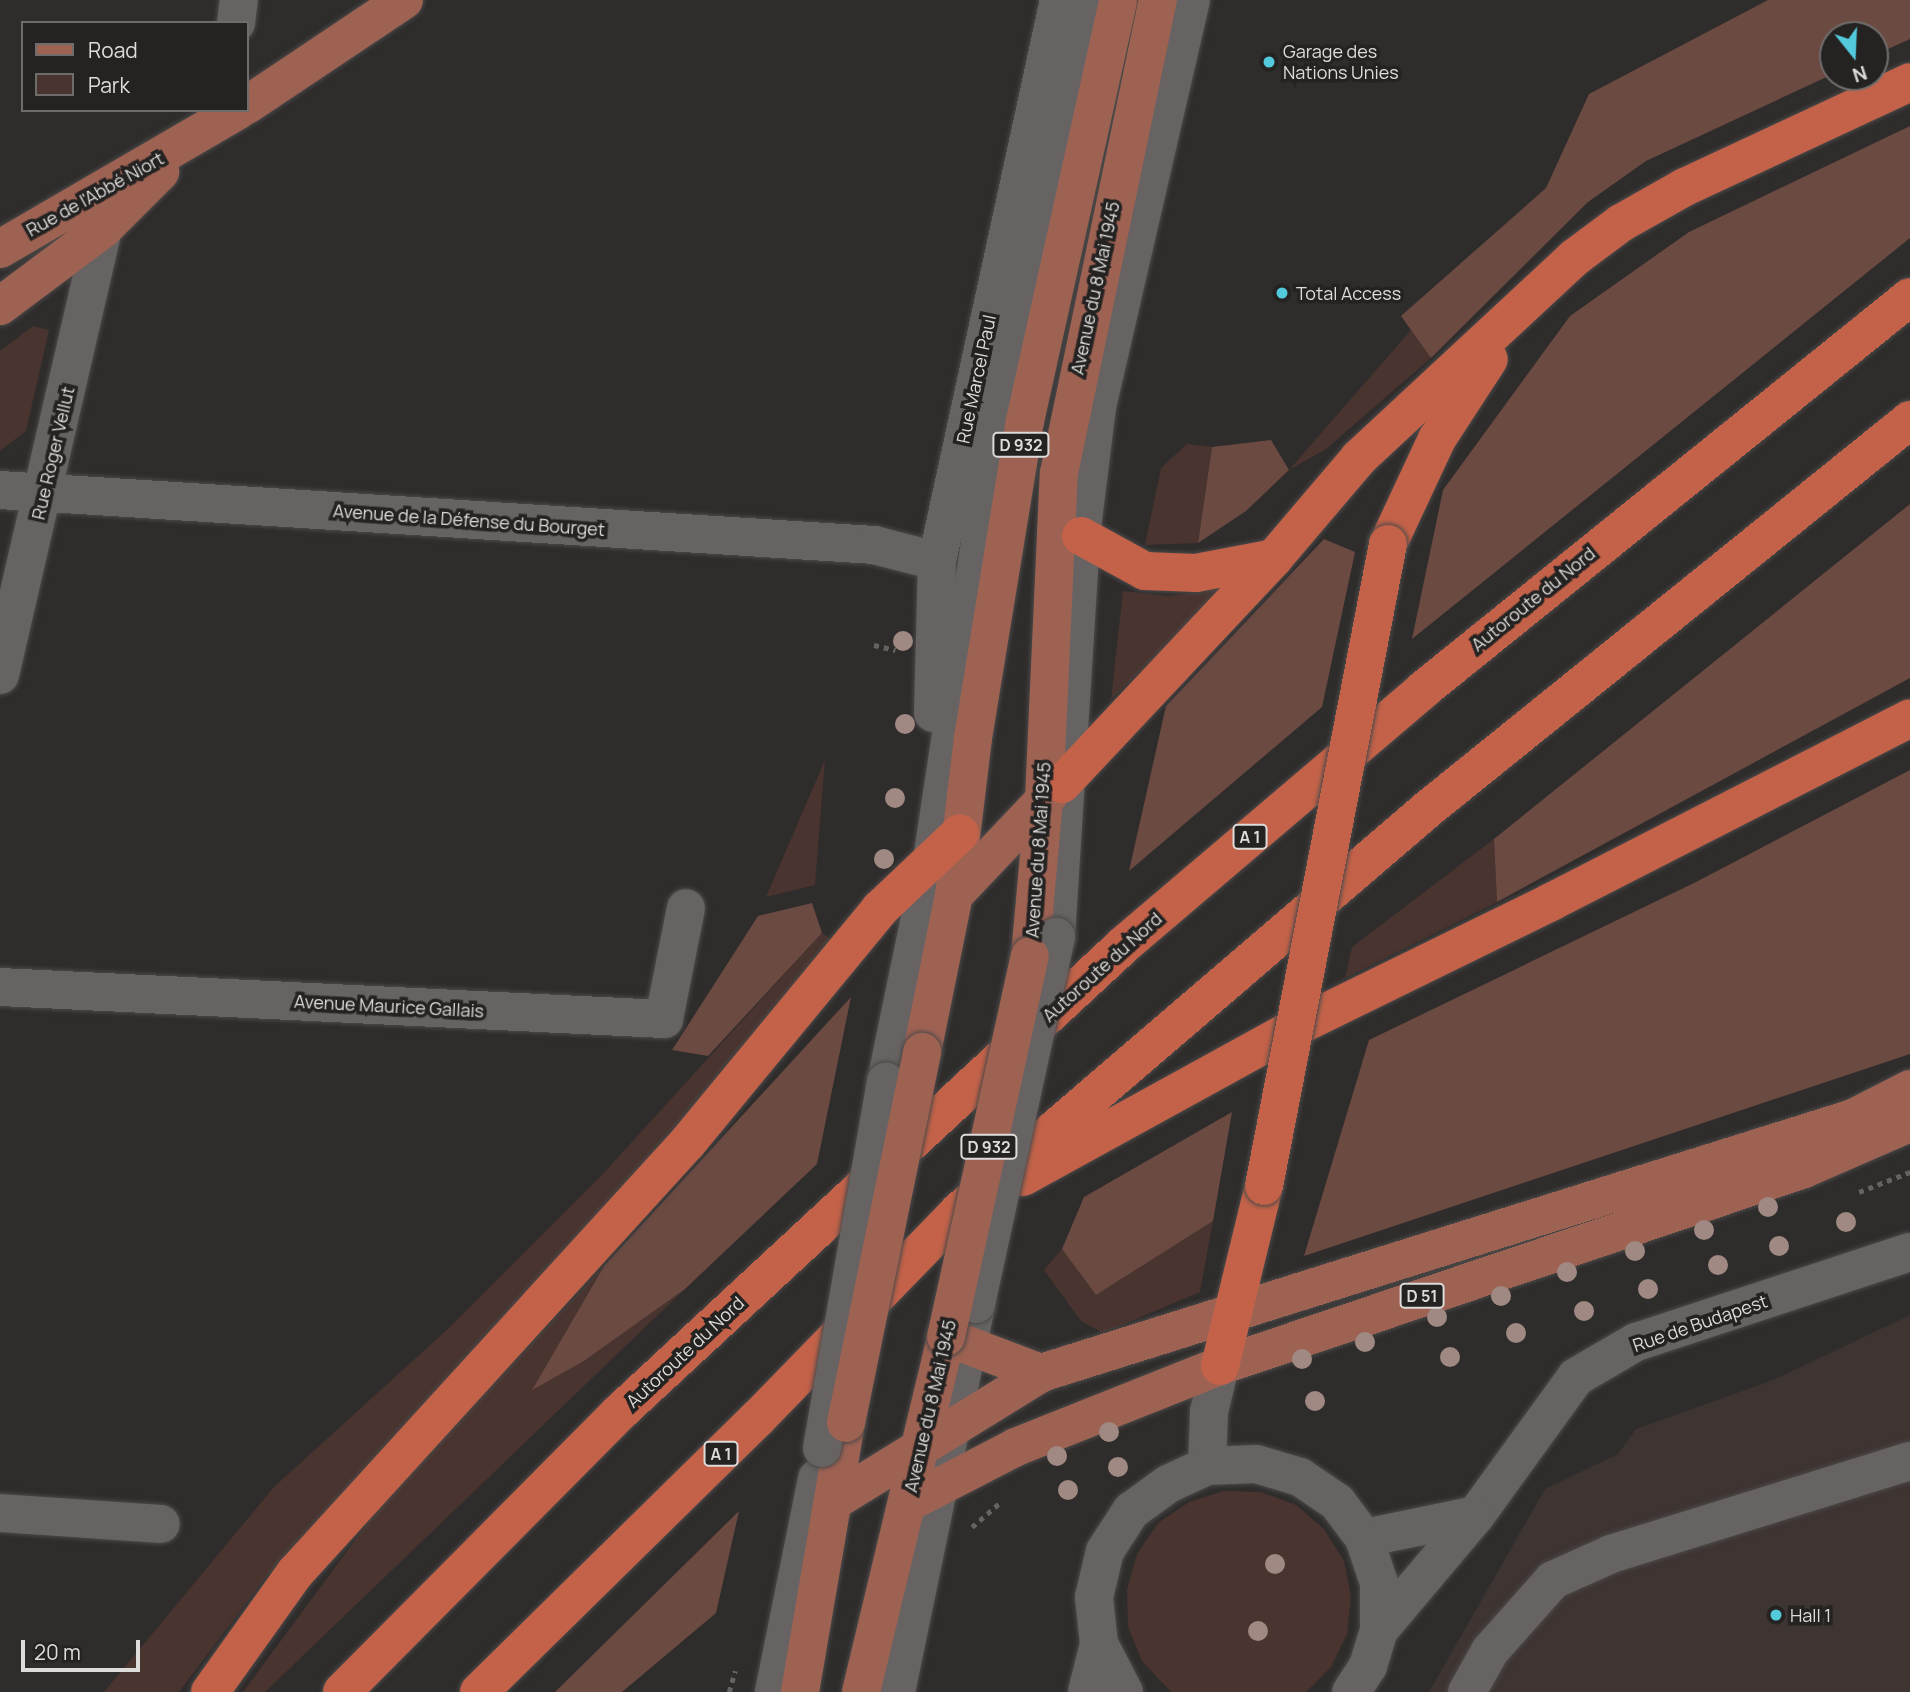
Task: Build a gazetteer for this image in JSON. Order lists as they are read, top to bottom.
{
  "streets": {
    "highway": ["Autoroute du Nord", "A 1"],
    "main road": [
      "Rue de l'Abbé Niort",
      "Avenue du 8 Mai 1945",
      "D 932",
      "D 51"
    ],
    "street": [
      "Rue Marcel Paul",
      "Rue Roger Vellut",
      "Avenue de la Défense du Bourget",
      "Avenue Maurice Gallais",
      "Rue de Budapest"
    ]
  },
  "crossings": [
    ["Rue de l'Abbé Niort", "Rue Roger Vellut"],
    ["Avenue du 8 Mai 1945", "D 51"],
    ["Rue Marcel Paul", "D 932"],
    ["Rue Marcel Paul", "Avenue de la Défense du Bourget"],
    ["Rue Roger Vellut", "Avenue de la Défense du Bourget"]
  ],
  "places": ["Garage des Nations Unies", "Total Access", "Hall 1"],
  "legend": ["Road", "Park"],
  "scale_bar": "20 m",
  "north": "bottom"
}
